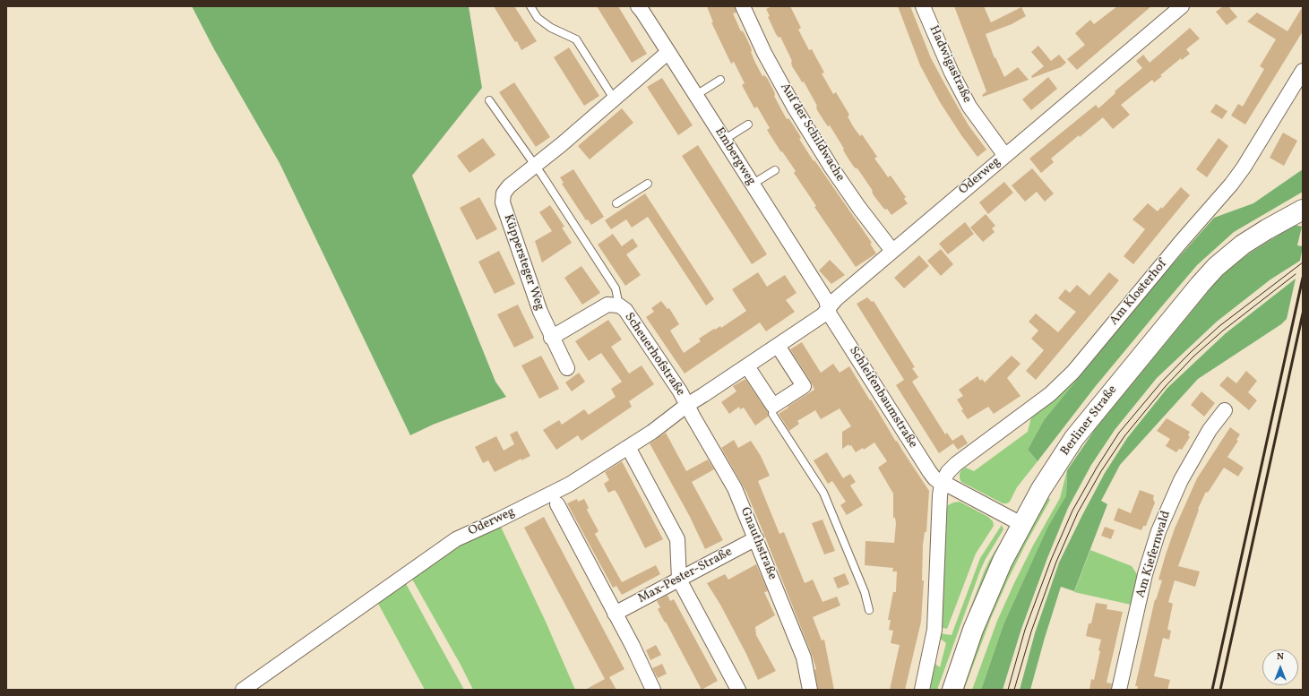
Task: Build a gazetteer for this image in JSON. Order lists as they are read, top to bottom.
{
  "streets": {
    "main road": ["Berliner Straße"],
    "street": [
      "Hadwigastraße",
      "Auf der Schildwache",
      "Embergweg",
      "Oderweg",
      "Küppersteger Weg",
      "Am Klosterhof",
      "Scheuerhofstraße",
      "Schleifenbaumstraße",
      "Gnauthstraße",
      "Am Kiefernwald",
      "Max-Pester-Straße"
    ]
  },
  "crossings": [
    ["Hadwigastraße", "Oderweg"],
    ["Auf der Schildwache", "Oderweg"],
    ["Embergweg", "Oderweg"],
    ["Embergweg", "Küppersteger Weg"],
    ["Embergweg", "Schleifenbaumstraße"],
    ["Oderweg", "Scheuerhofstraße"],
    ["Oderweg", "Schleifenbaumstraße"],
    ["Oderweg", "Gnauthstraße"],
    ["Küppersteger Weg", "Scheuerhofstraße"],
    ["Am Klosterhof", "Schleifenbaumstraße"],
    ["Scheuerhofstraße", "Gnauthstraße"],
    ["Schleifenbaumstraße", "Berliner Straße"],
    ["Gnauthstraße", "Max-Pester-Straße"]
  ],
  "north": "top"
}
